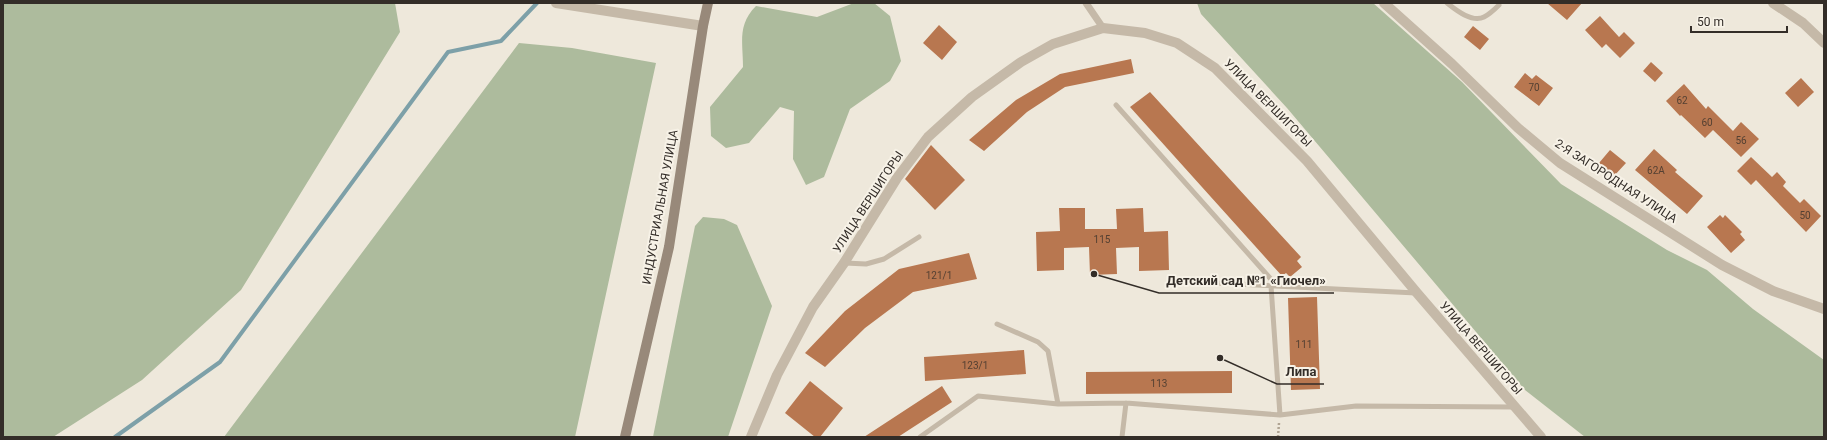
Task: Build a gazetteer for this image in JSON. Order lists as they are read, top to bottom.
{
  "streets": {
    "main road": ["ИНДУСТРИАЛЬНАЯ УЛИЦА"],
    "street": ["УЛИЦА ВЕРШИГОРЫ", "2-Я ЗАГОРОДНАЯ УЛИЦА"]
  },
  "places": ["Детский сад №1 «Гиочел»", "Липа"],
  "house_numbers": [
    "70",
    "62",
    "60",
    "56",
    "62А",
    "50",
    "115",
    "121/1",
    "111",
    "123/1",
    "113"
  ],
  "scale_bar": "50 m"
}
